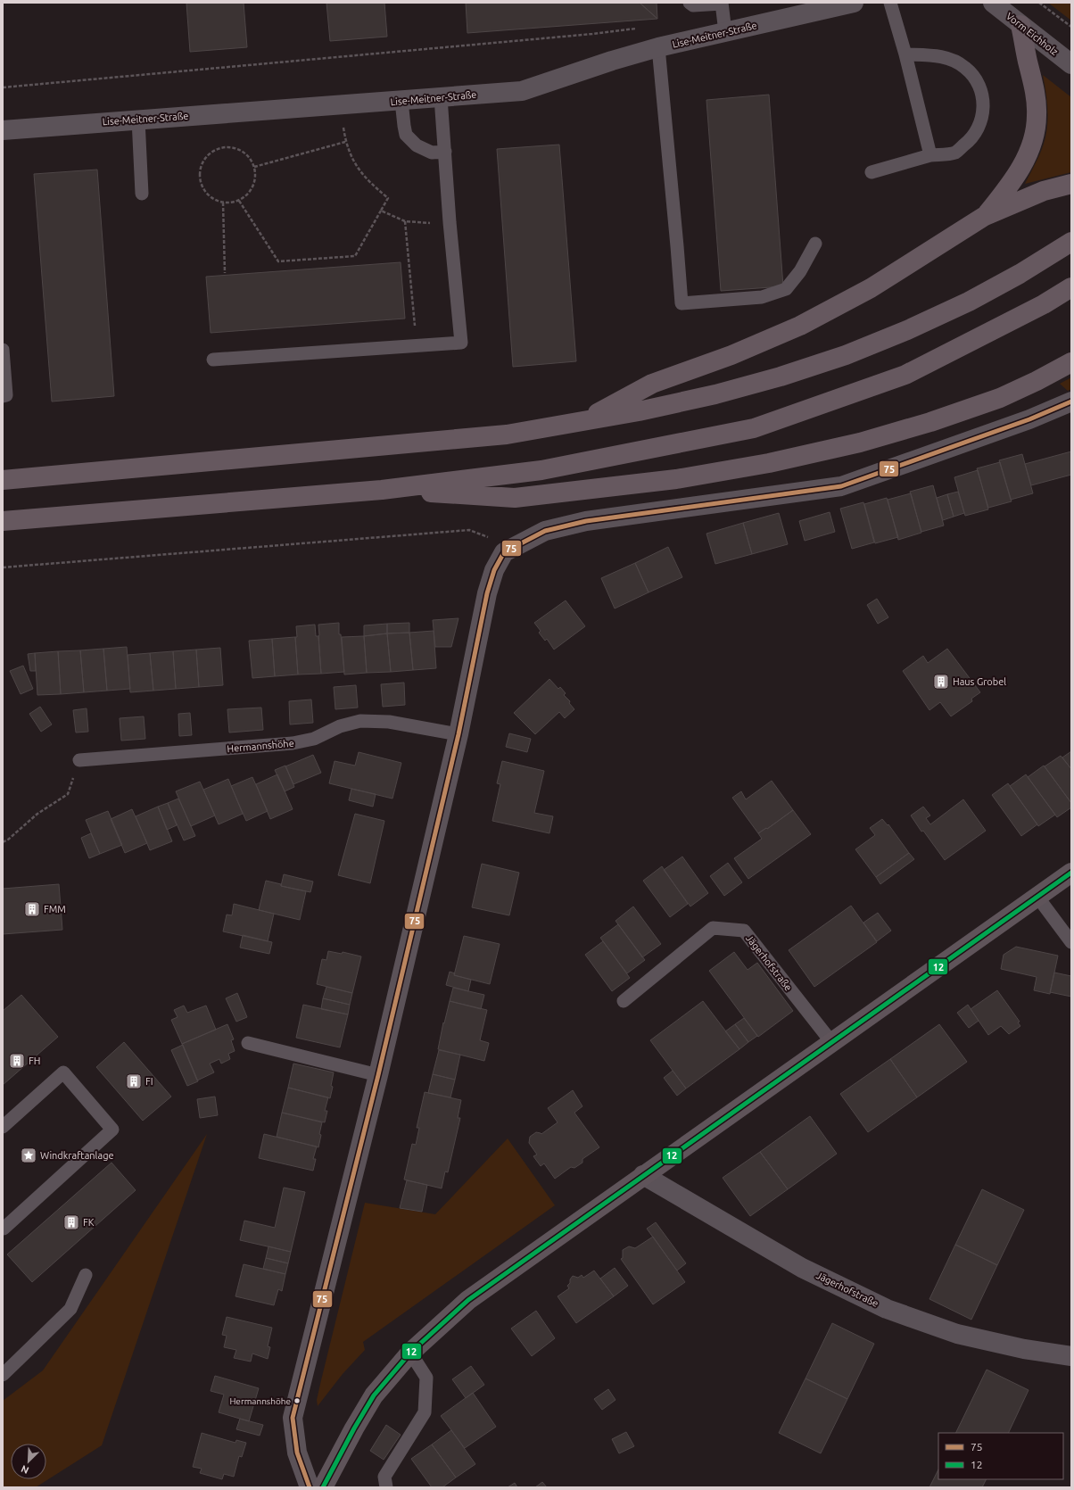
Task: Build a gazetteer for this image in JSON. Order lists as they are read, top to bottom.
{
  "streets": {
    "street": ["Vorm Eichholz", "Lise-Meitner-Straße", "Jägerhofstraße"],
    "lane": ["Hermannshöhe"]
  },
  "places": {
    "building": [
      "Haus Grobel",
      "FMM",
      "FH",
      "FI",
      "FK"
    ],
    "place": ["Windkraftanlage"],
    "other": ["Hermannshöhe"]
  },
  "lines": ["transit line 75", "transit line 12"],
  "legend": ["75", "12"],
  "north": "bottom left"
}
